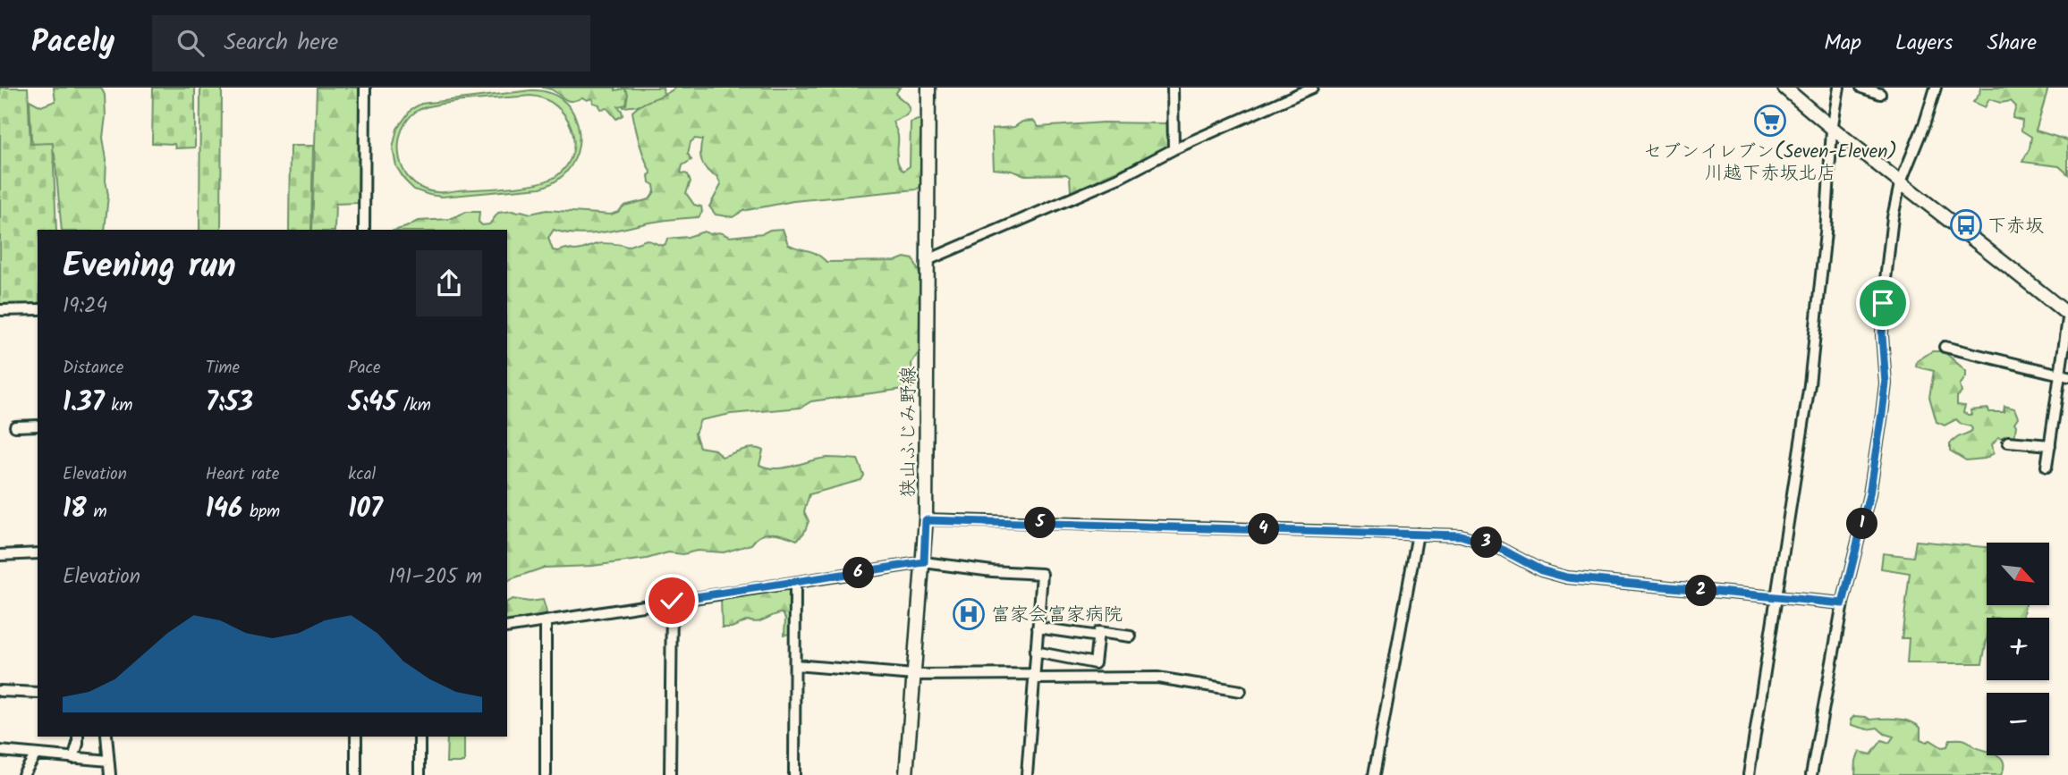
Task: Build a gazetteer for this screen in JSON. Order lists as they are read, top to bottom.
{
  "streets": {
    "main road": ["狭山ふじみ野線"]
  },
  "places": {
    "supermarket": ["セブンイレブン(Seven-Eleven) 川越下赤坂北店"],
    "bus stop": ["下赤坂"],
    "hospital": ["富家会富家病院"]
  },
  "north": "bottom right",
  "page": {
    "header": "Pacely",
    "search": "Search here",
    "nav": ["Map", "Layers", "Share"],
    "heading": ["Evening run", "19:24"],
    "stats": [
      ["Distance", "1.37 km"],
      ["Time", "7:53"],
      ["Pace", "5:45 /km"],
      ["Elevation", "18 m"],
      ["Heart rate", "146 bpm"],
      ["kcal", "107"]
    ],
    "pins": [
      "5",
      "1",
      "4",
      "3",
      "6",
      "2"
    ],
    "map_buttons": ["+", "−"],
    "chart": ["Elevation", "191–205 m"]
  }
}
